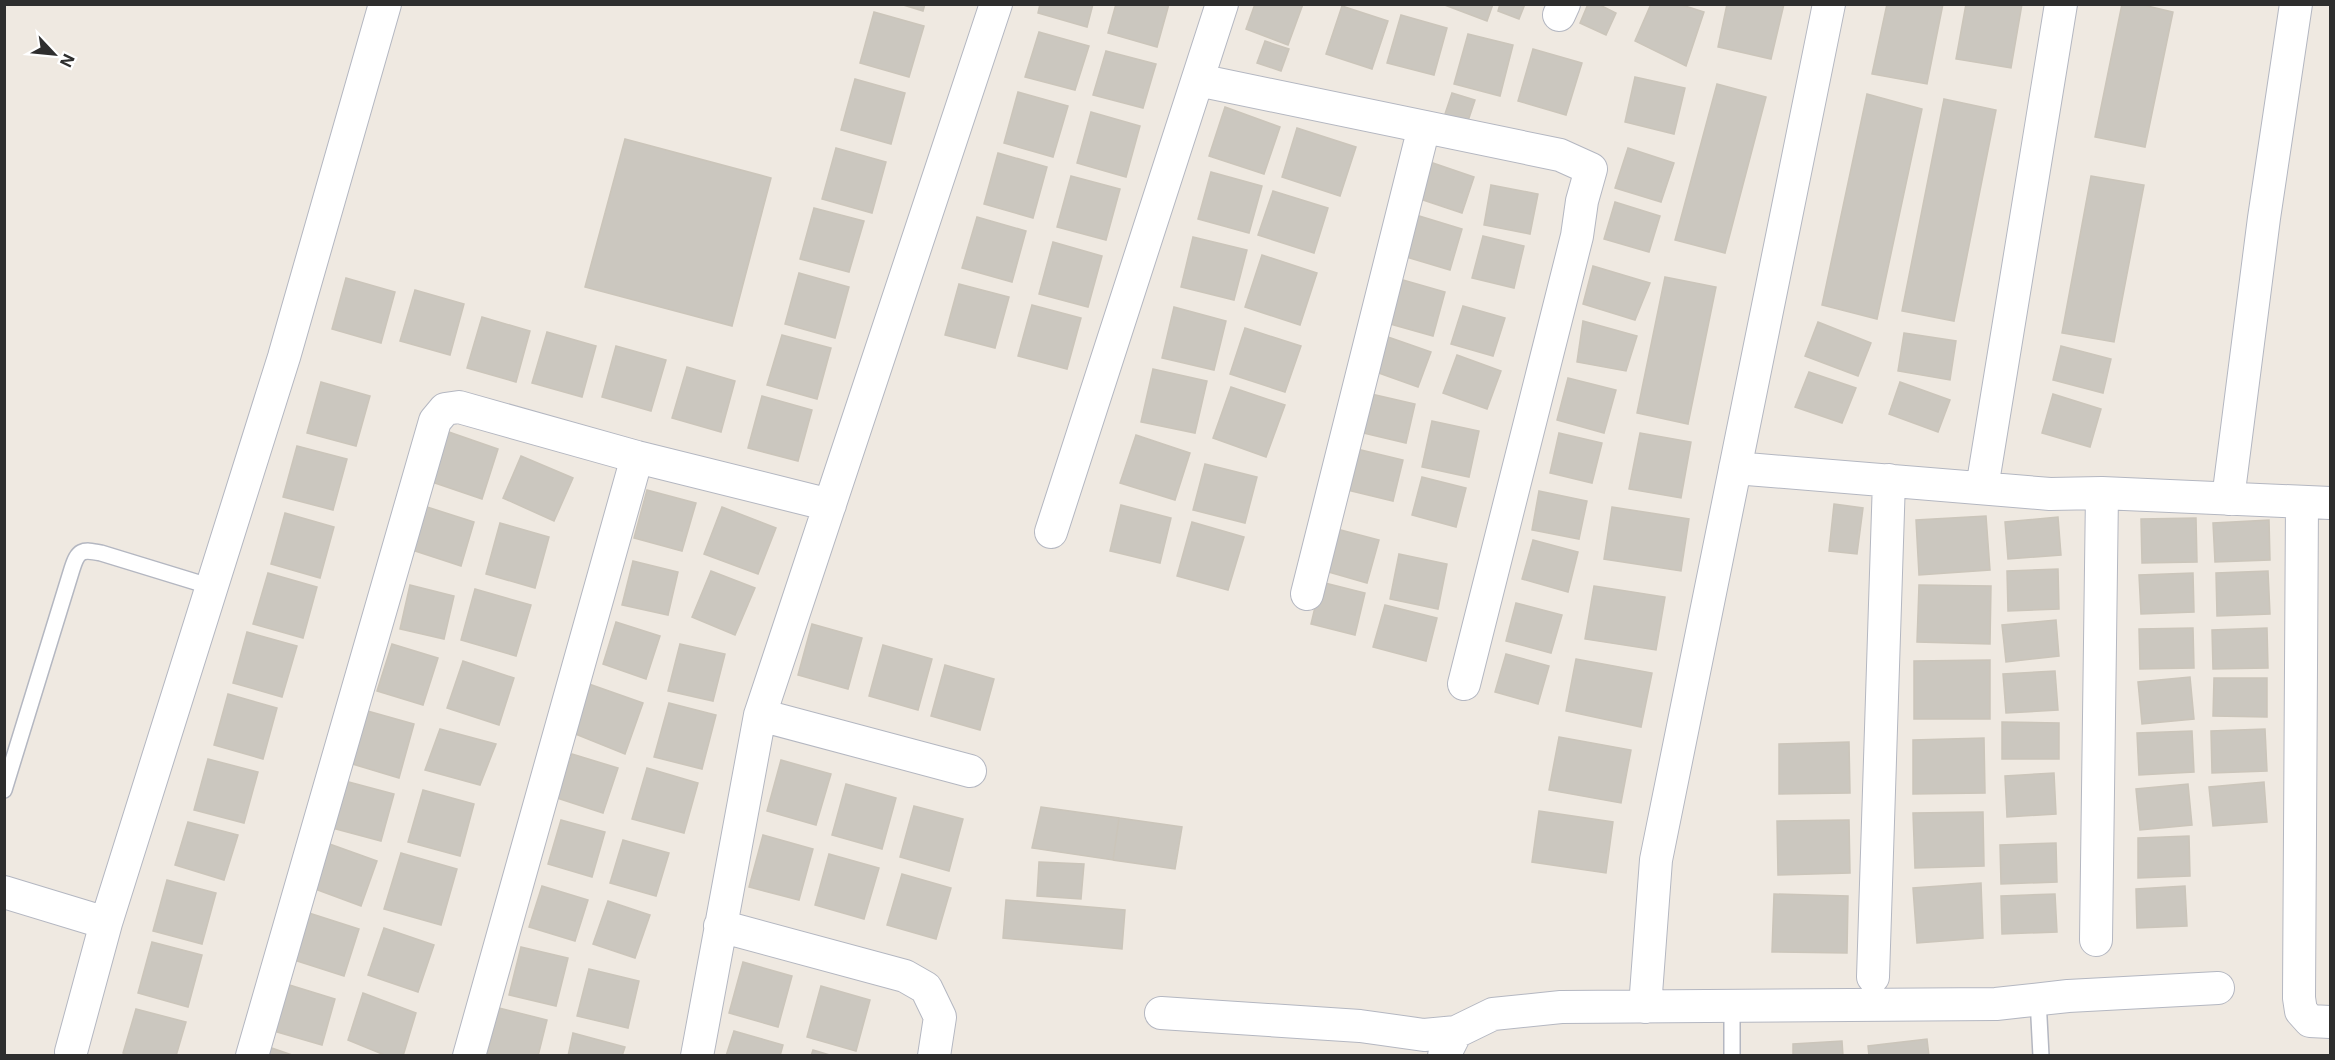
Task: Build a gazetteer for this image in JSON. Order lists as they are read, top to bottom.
{
  "north": "bottom right"
}
